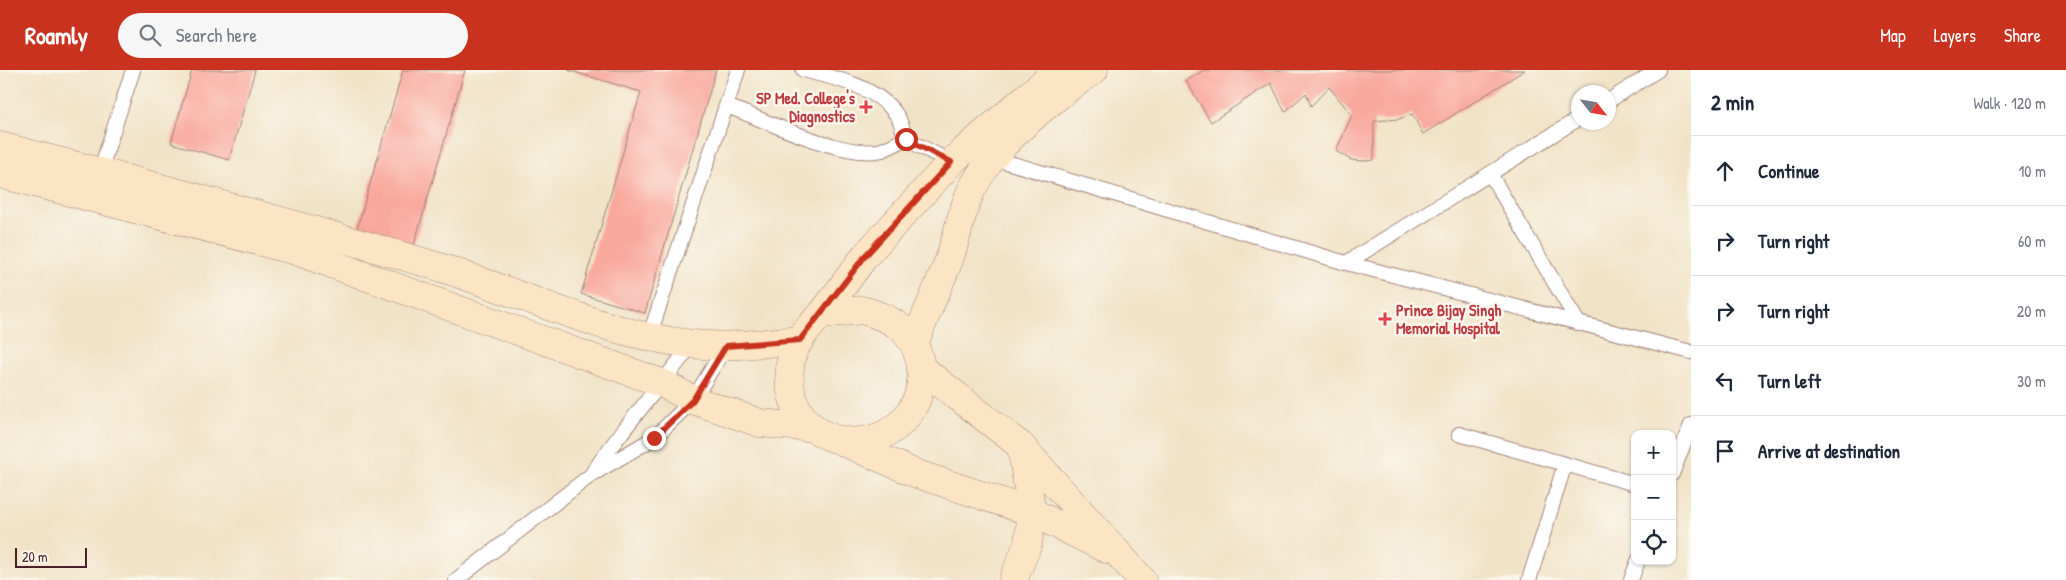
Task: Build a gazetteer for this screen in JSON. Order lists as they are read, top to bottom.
{
  "places": {
    "health": ["SP Med. College's Diagnostics", "Prince Bijay Singh Memorial Hospital"]
  },
  "scale_bar": "20 m",
  "north": "bottom right",
  "page": {
    "header": "Roamly",
    "search": "Search here",
    "nav": ["Map", "Layers", "Share"],
    "heading": ["2 min", "Walk · 120 m"],
    "list": [
      ["Continue", "10 m"],
      ["Turn right", "60 m"],
      ["Turn right", "20 m"],
      ["Turn left", "30 m"],
      "Arrive at destination"
    ],
    "map_buttons": ["+", "−"],
    "scale": "20 m"
  }
}
